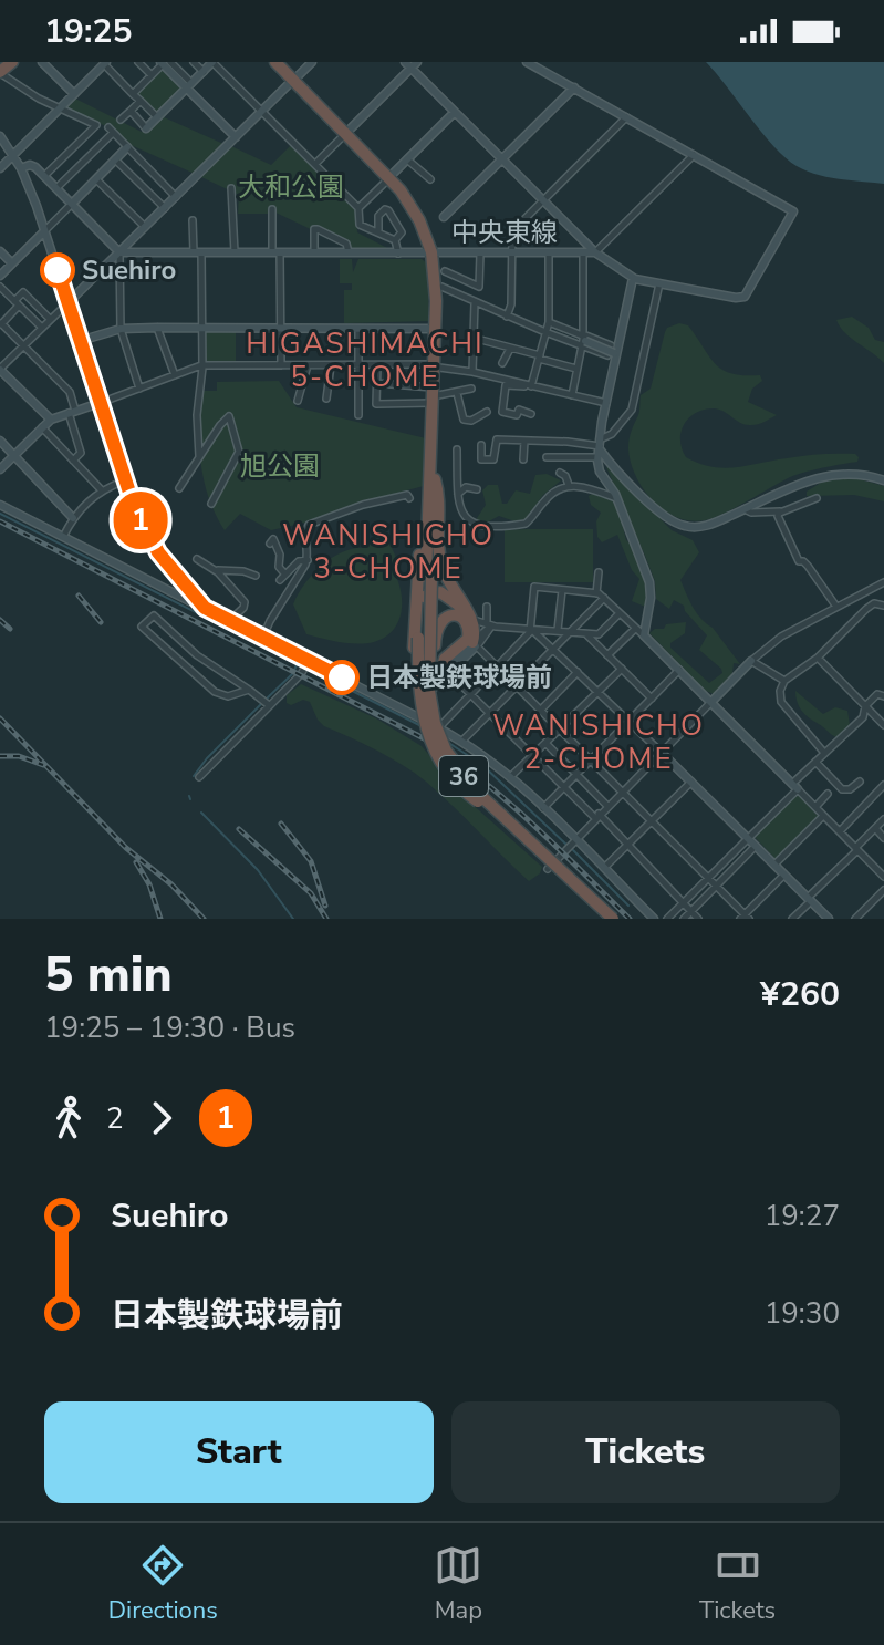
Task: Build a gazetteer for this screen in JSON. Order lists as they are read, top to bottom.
{
  "streets": {
    "highway": ["36"],
    "street": ["中央東線"]
  },
  "crossings": [
    ["中央東線", "36"]
  ],
  "districts": ["HIGASHIMACHI 5-CHOME", "WANISHICHO 3-CHOME", "WANISHICHO 2-CHOME"],
  "parks": ["大和公園", "旭公園"],
  "places": ["Suehiro", "日本製鉄球場前"],
  "lines": ["bus line 1"],
  "page": {
    "status": "19:25",
    "on_map": "1",
    "heading": ["5 min", "19:25 – 19:30 · Bus", "¥260"],
    "legs": ["2", "1"],
    "list": [
      {
        "name": "Suehiro",
        "value": "19:27"
      },
      {
        "name": "日本製鉄球場前",
        "value": "19:30"
      }
    ],
    "buttons": ["Start", "Tickets"],
    "tabs": ["Directions", "Map", "Tickets"]
  }
}
